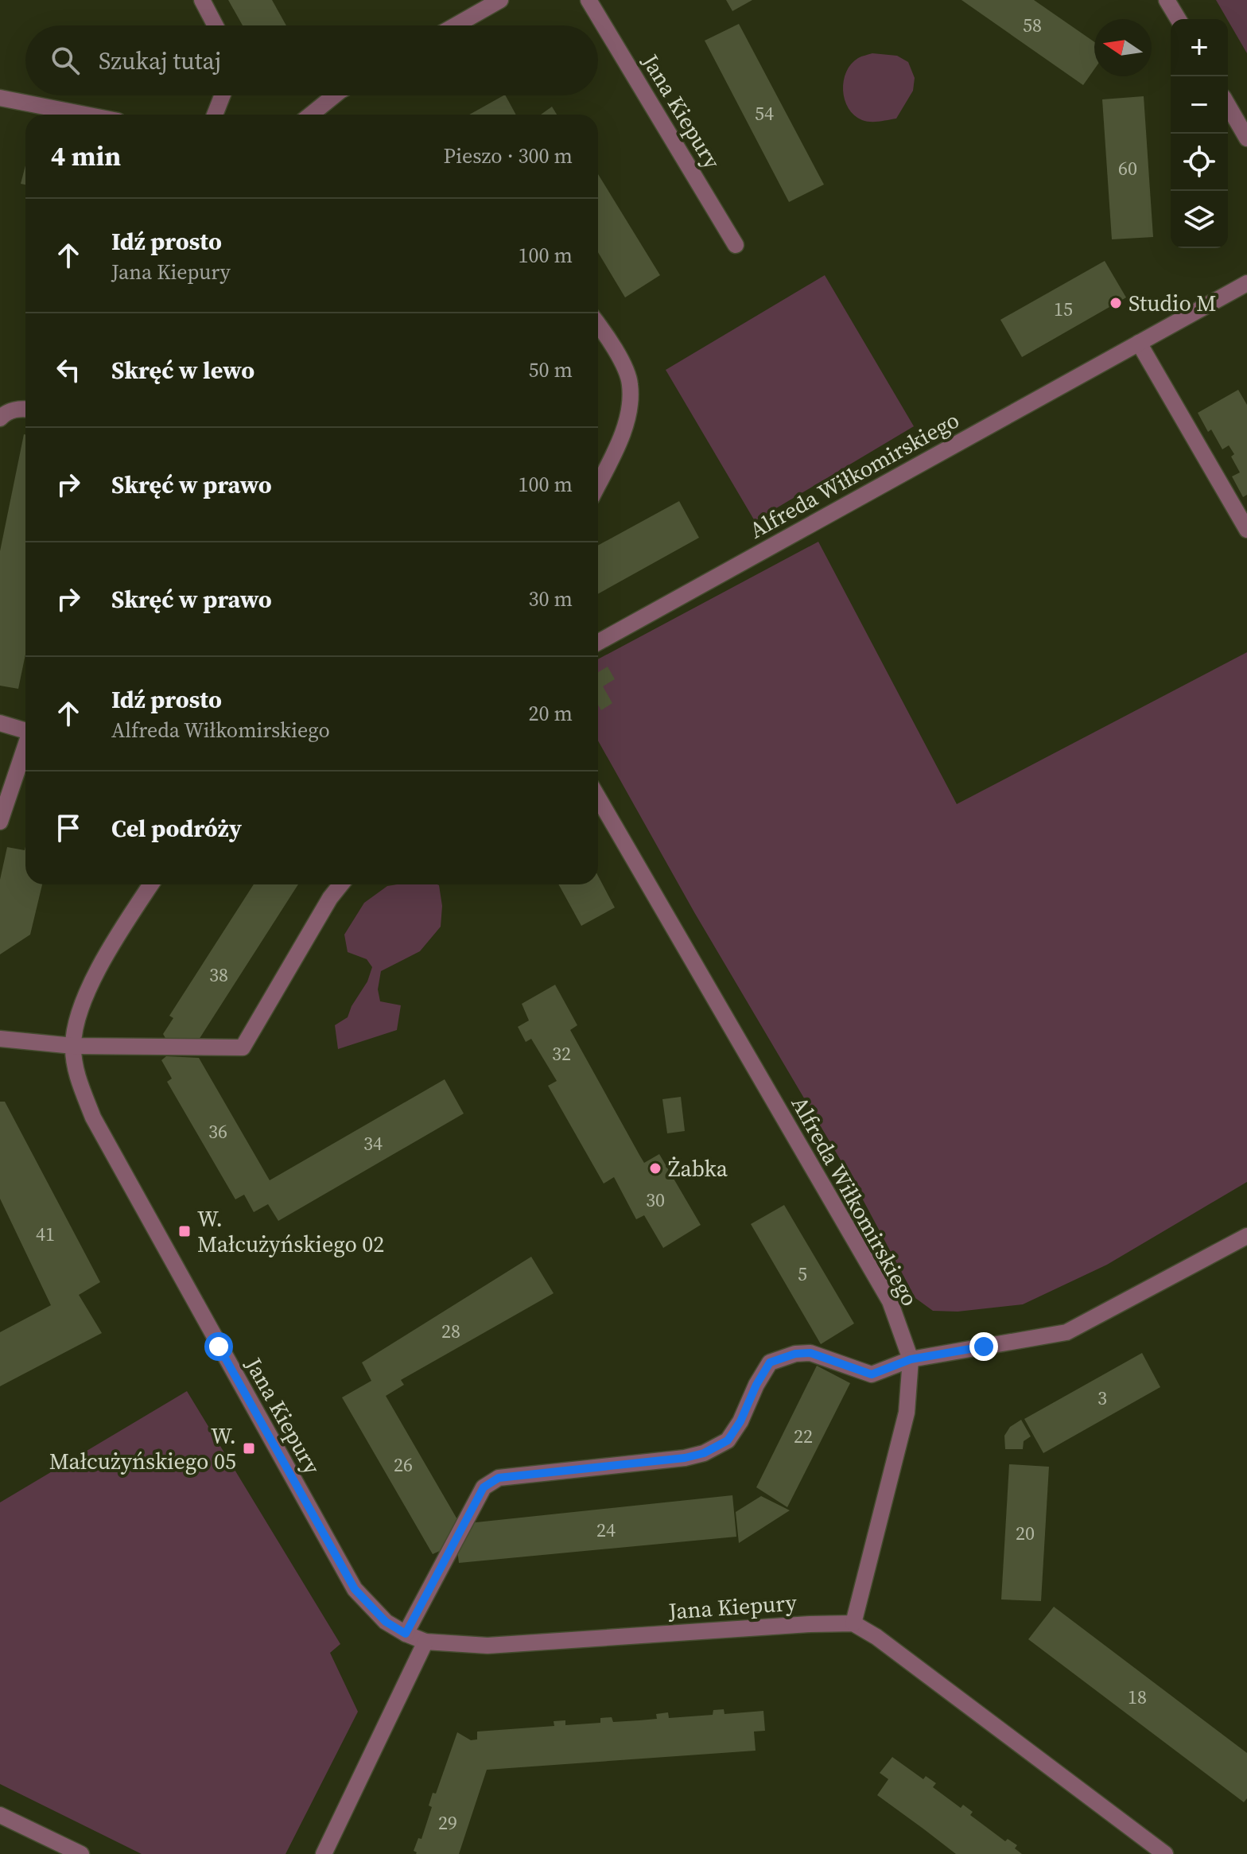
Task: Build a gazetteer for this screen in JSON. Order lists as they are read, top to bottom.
{
  "streets": {
    "street": ["Jana Kiepury", "Alfreda Wiłkomirskiego"]
  },
  "places": {
    "other": ["Studio M", "Żabka"],
    "transit": ["W. Małcużyńskiego 02", "W. Małcużyńskiego 05"]
  },
  "house_numbers": [
    "58",
    "54",
    "60",
    "15",
    "38",
    "32",
    "36",
    "34",
    "30",
    "41",
    "5",
    "28",
    "3",
    "22",
    "26",
    "24",
    "20",
    "18",
    "29"
  ],
  "north": "left",
  "page": {
    "map_buttons": ["+", "−"],
    "search": "Szukaj tutaj",
    "heading": ["4 min", "Pieszo · 300 m"],
    "list": [
      ["Idź prosto", "Jana Kiepury", "100 m"],
      ["Skręć w lewo", "50 m"],
      ["Skręć w prawo", "100 m"],
      ["Skręć w prawo", "30 m"],
      ["Idź prosto", "Alfreda Wiłkomirskiego", "20 m"],
      "Cel podróży"
    ]
  }
}
